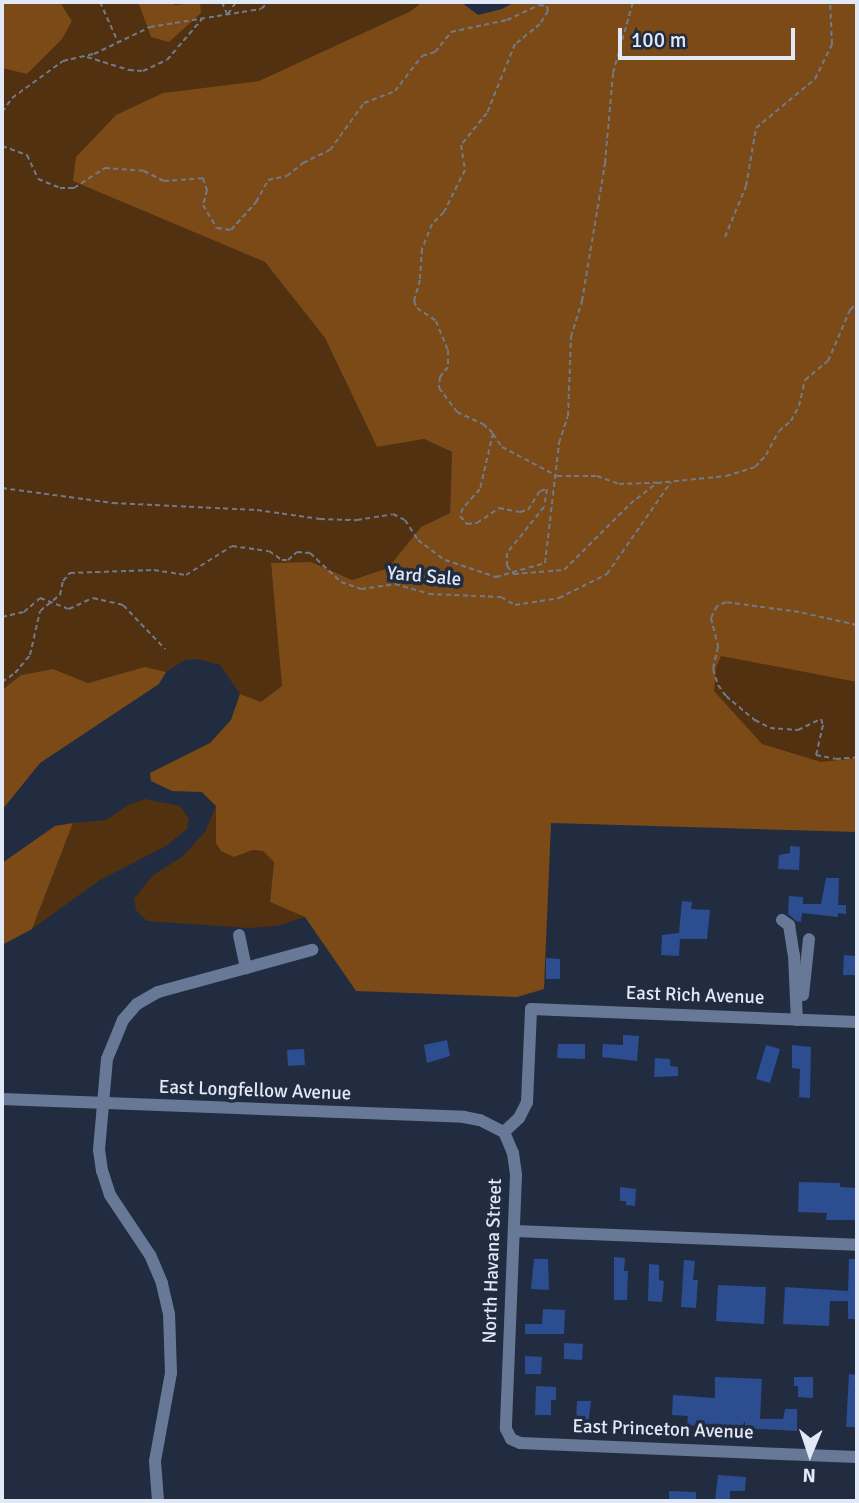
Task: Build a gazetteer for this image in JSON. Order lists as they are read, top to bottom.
{
  "streets": {
    "street": [
      "East Rich Avenue",
      "East Longfellow Avenue",
      "North Havana Street",
      "East Princeton Avenue"
    ],
    "path": ["Yard Sale"]
  },
  "crossings": [
    ["East Rich Avenue", "East Longfellow Avenue"],
    ["East Rich Avenue", "North Havana Street"],
    ["East Longfellow Avenue", "North Havana Street"],
    ["North Havana Street", "East Princeton Avenue"]
  ],
  "scale_bar": "100 m",
  "north": "bottom"
}
